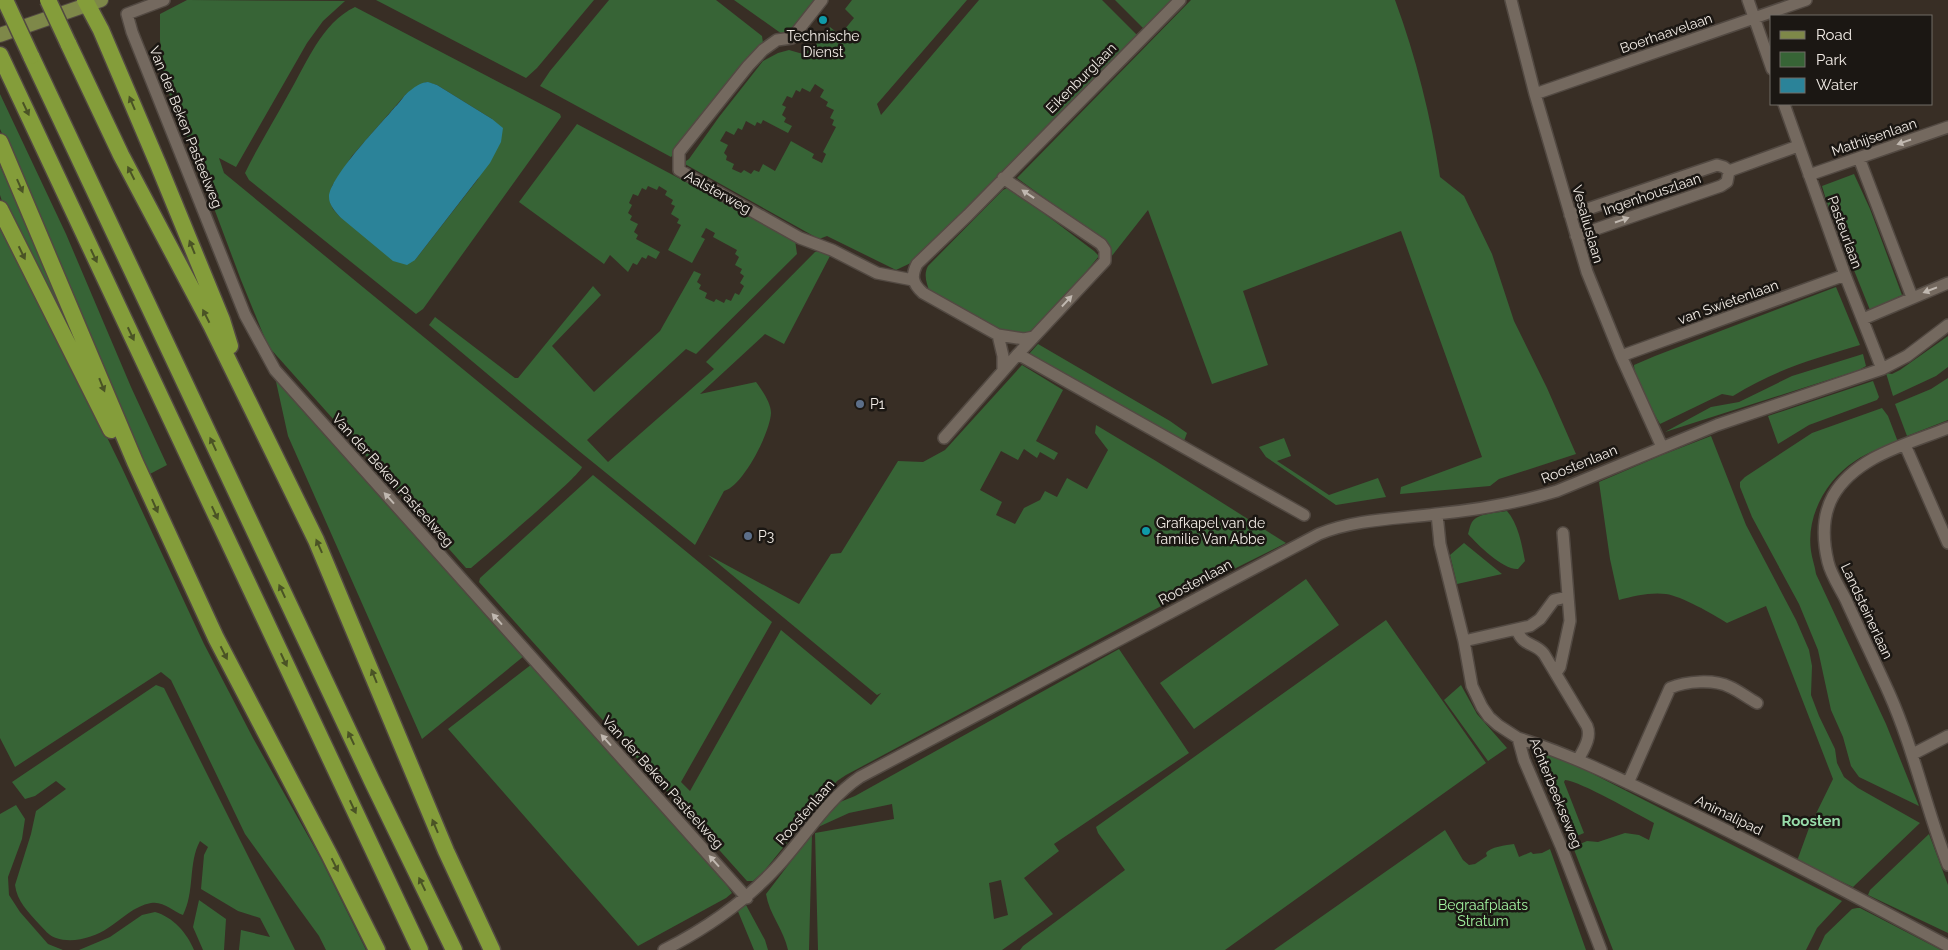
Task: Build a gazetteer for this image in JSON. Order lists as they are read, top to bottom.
{
  "streets": {
    "street": [
      "Boerhaavelaan",
      "Eikenburglaan",
      "Van der Beken Pasteelweg",
      "Mathijsenlaan",
      "Aalsterweg",
      "Ingenhouszlaan",
      "Vesaliuslaan",
      "Pasteurlaan",
      "van Swietenlaan",
      "Roostenlaan",
      "Landsteinerlaan",
      "Achterbeekseweg",
      "Animalipad"
    ]
  },
  "crossings": [
    ["Boerhaavelaan", "Vesaliuslaan"],
    ["Van der Beken Pasteelweg", "Roostenlaan"],
    ["Mathijsenlaan", "Pasteurlaan"],
    ["Ingenhouszlaan", "Vesaliuslaan"],
    ["Ingenhouszlaan", "Pasteurlaan"],
    ["Vesaliuslaan", "van Swietenlaan"],
    ["Vesaliuslaan", "Roostenlaan"],
    ["Pasteurlaan", "van Swietenlaan"],
    ["Pasteurlaan", "Roostenlaan"],
    ["Roostenlaan", "Achterbeekseweg"],
    ["Achterbeekseweg", "Animalipad"]
  ],
  "one_way": ["Van der Beken Pasteelweg", "Mathijsenlaan"],
  "districts": ["Roosten"],
  "parks": ["Begraafplaats Stratum"],
  "places": [
    "Technische Dienst",
    "P1",
    "Grafkapel van de familie Van Abbe",
    "P3"
  ],
  "legend": ["Road", "Park", "Water"]
}
